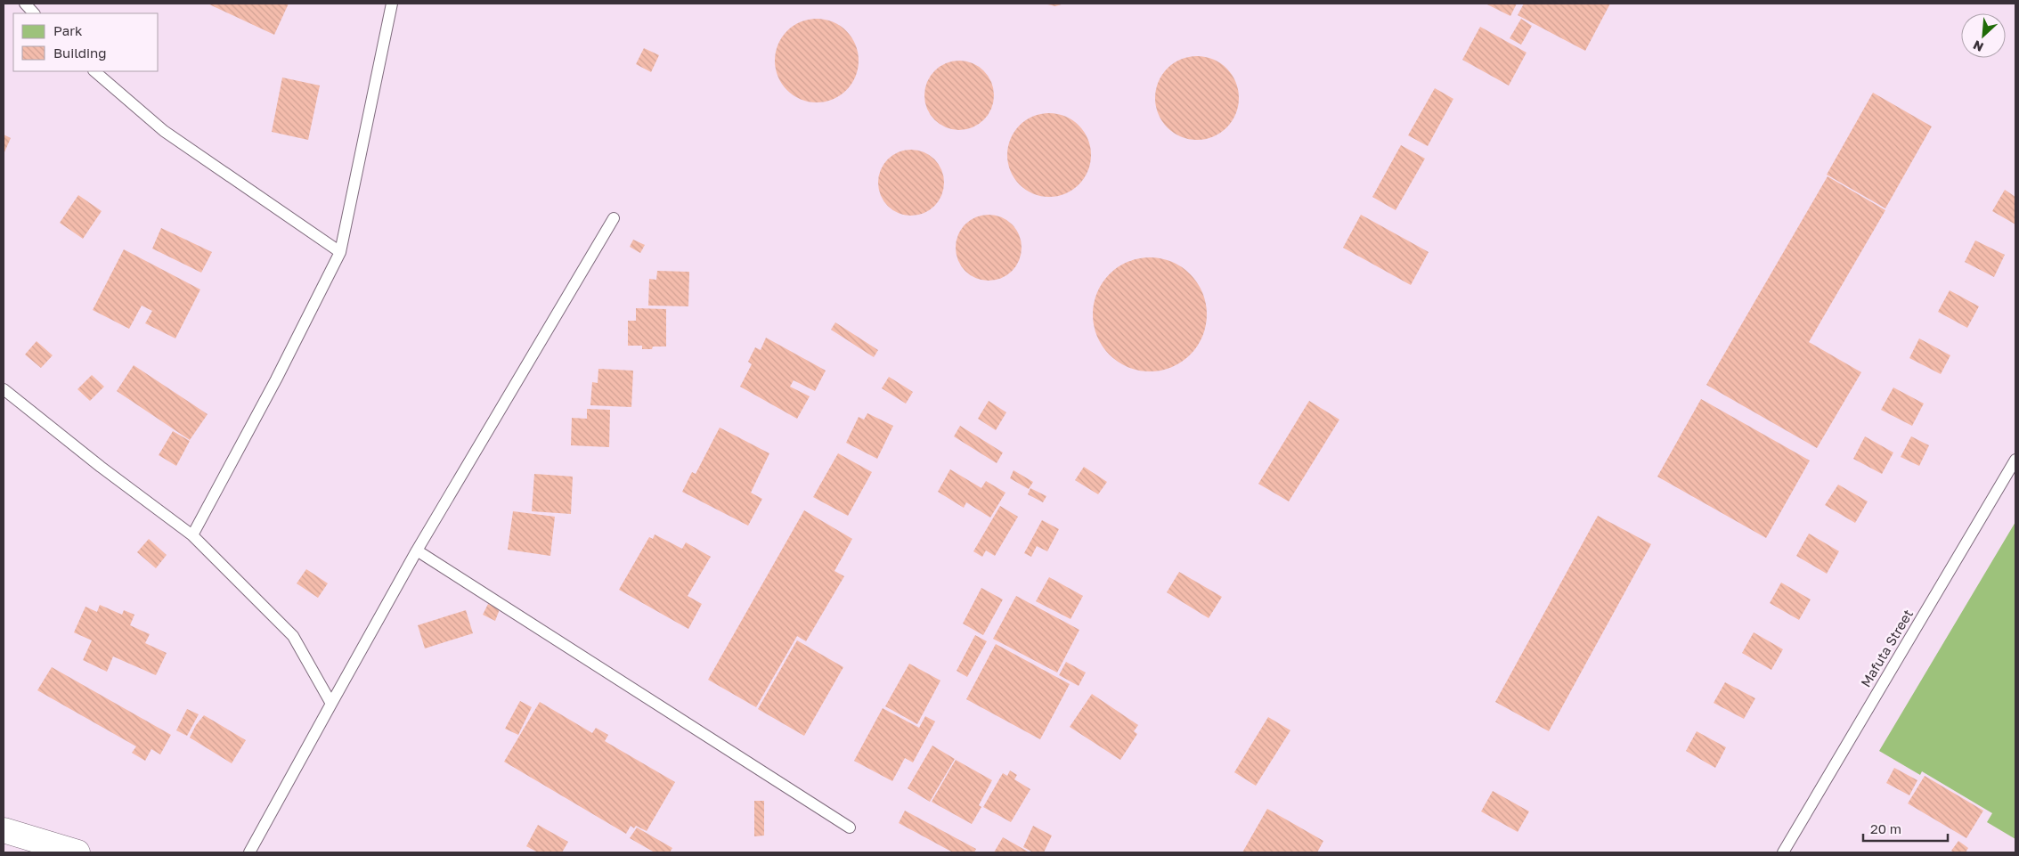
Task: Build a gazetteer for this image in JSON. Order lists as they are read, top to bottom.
{
  "streets": {
    "lane": ["Mafuta Street"]
  },
  "legend": ["Park", "Building"],
  "scale_bar": "20 m",
  "north": "bottom left"
}
